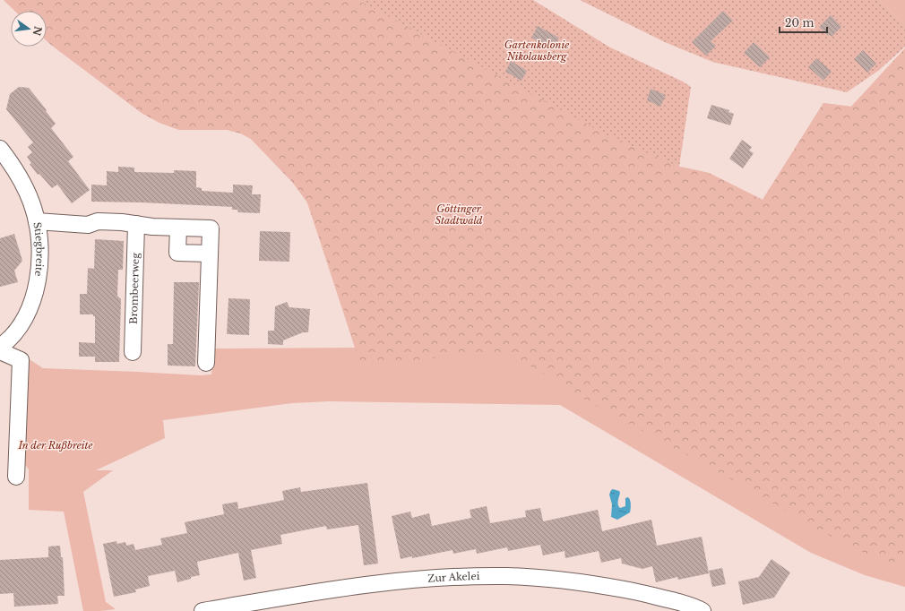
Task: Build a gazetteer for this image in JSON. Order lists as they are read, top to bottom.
{
  "streets": {
    "street": ["Stiegbreite", "Brombeerweg", "Zur Akelei"]
  },
  "parks": ["Gartenkolonie Nikolausberg", "Göttinger Stadtwald", "In der Rußbreite"],
  "scale_bar": "20 m",
  "north": "right"
}
